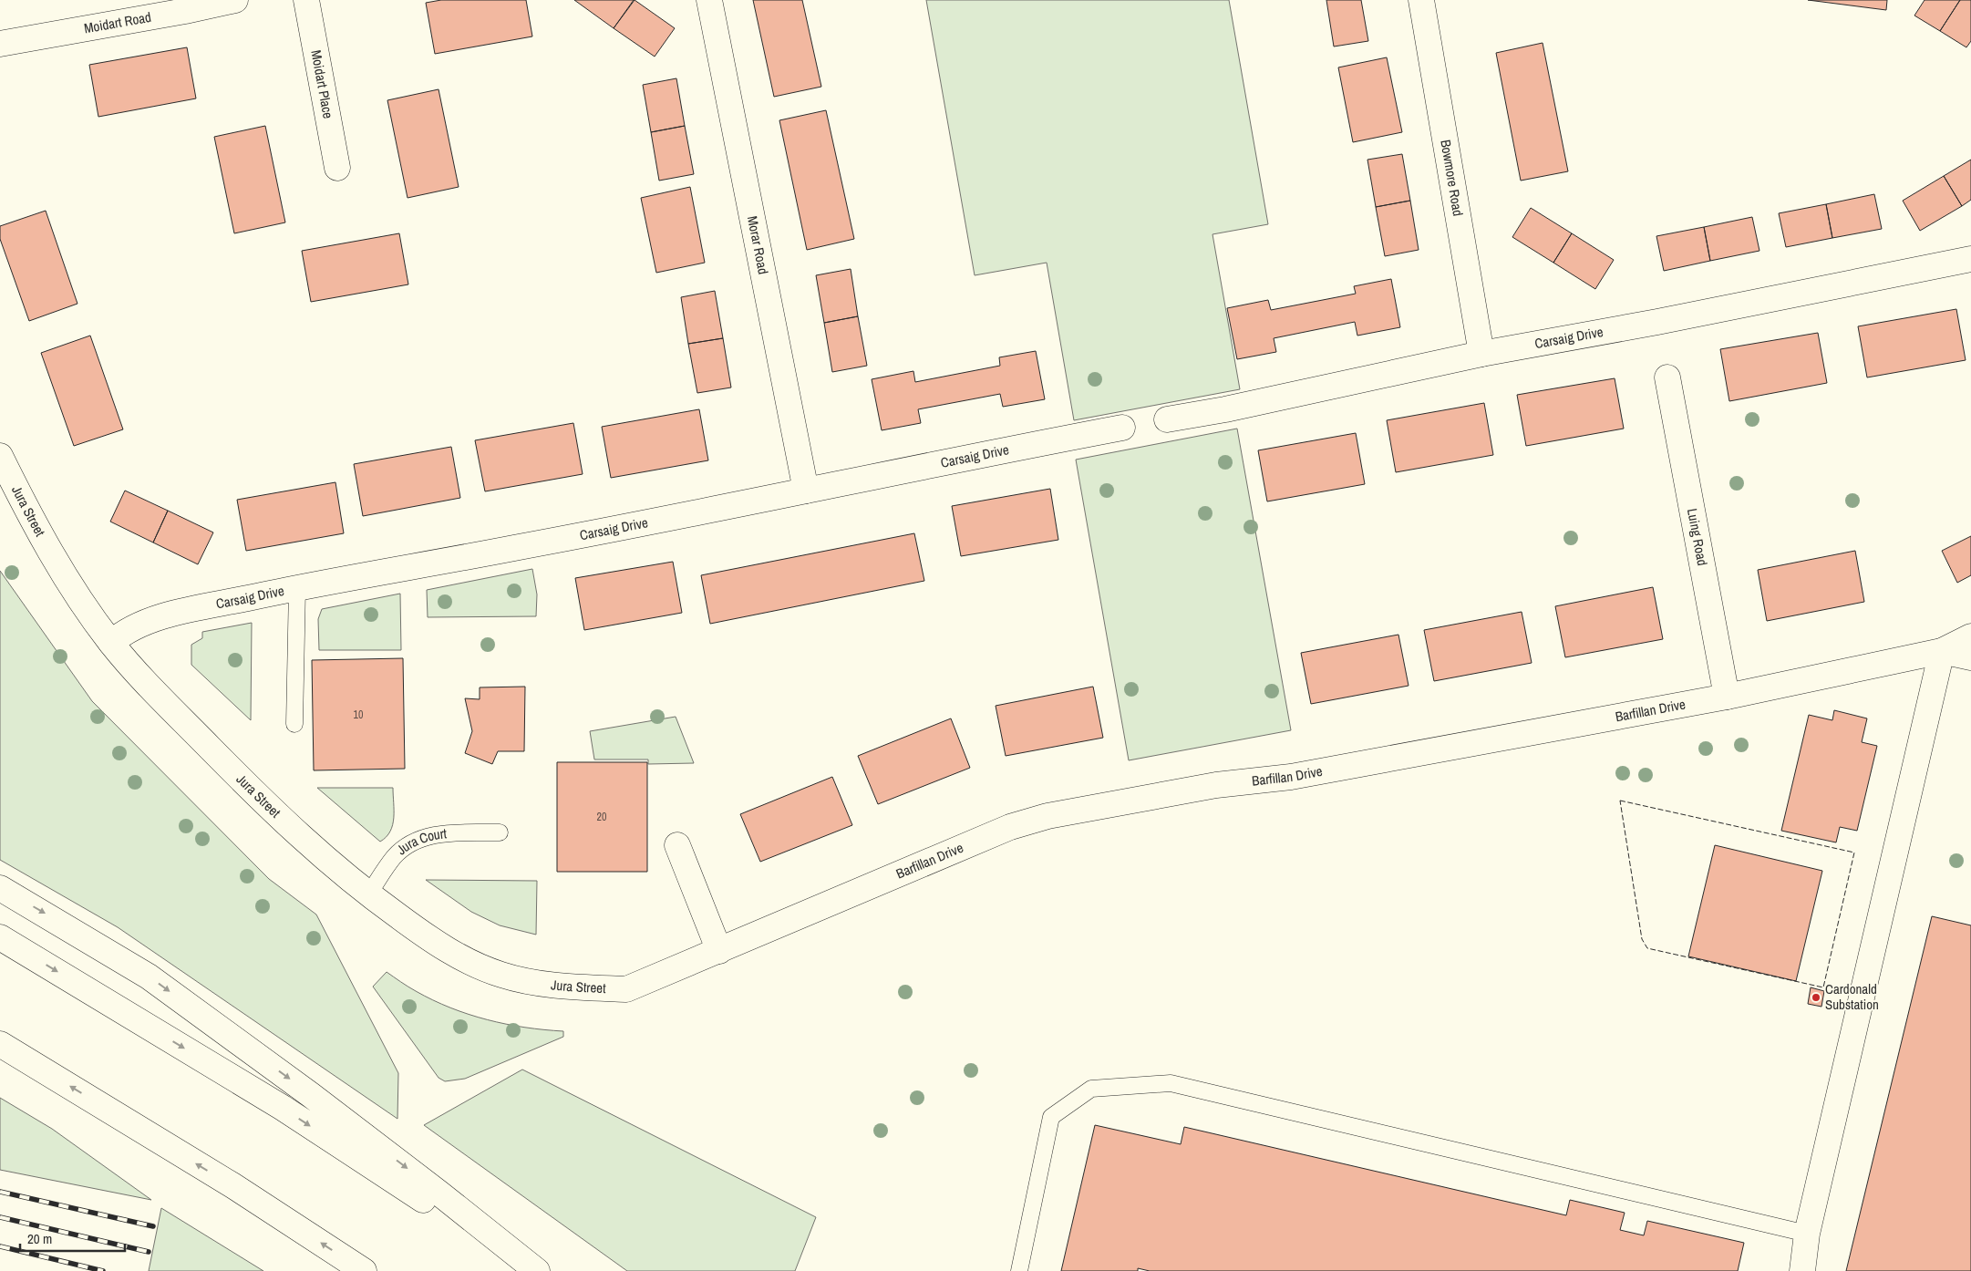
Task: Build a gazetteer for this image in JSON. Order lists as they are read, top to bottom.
{
  "streets": {
    "main road": [
      "Moidart Road",
      "Moidart Place",
      "Bowmore Road",
      "Morar Road",
      "Carsaig Drive",
      "Jura Street",
      "Luing Road",
      "Barfillan Drive"
    ],
    "lane": ["Jura Court"]
  },
  "crossings": [
    ["Bowmore Road", "Carsaig Drive"],
    ["Morar Road", "Carsaig Drive"],
    ["Carsaig Drive", "Jura Street"],
    ["Jura Street", "Barfillan Drive"],
    ["Jura Street", "Jura Court"],
    ["Luing Road", "Barfillan Drive"]
  ],
  "places": ["Cardonald Substation"],
  "house_numbers": ["10", "20"],
  "scale_bar": "20 m"
}
